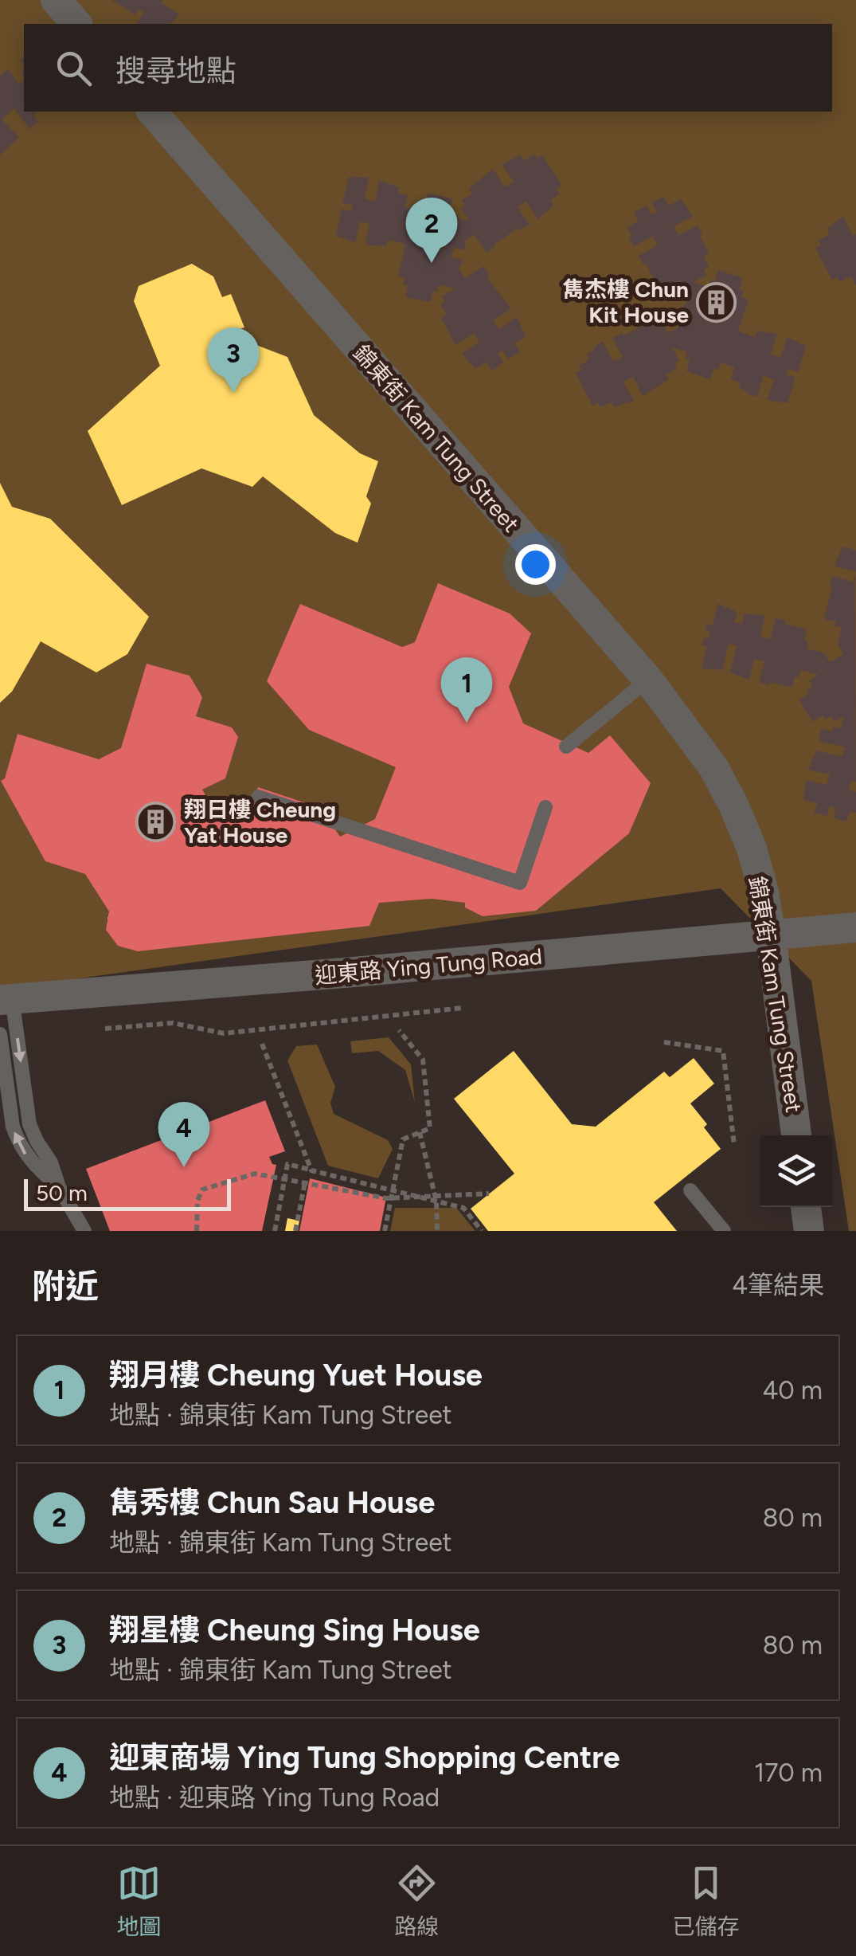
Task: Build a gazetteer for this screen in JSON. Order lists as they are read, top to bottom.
{
  "streets": {
    "street": ["錦東街 Kam Tung Street", "迎東路 Ying Tung Road"]
  },
  "crossings": [
    ["錦東街 Kam Tung Street", "迎東路 Ying Tung Road"]
  ],
  "places": {
    "building": ["雋杰樓 Chun Kit House", "翔日樓 Cheung Yat House"]
  },
  "scale_bar": "50 m",
  "page": {
    "search": "搜尋地點",
    "pins": [
      "2",
      "3",
      "1",
      "4"
    ],
    "scale": "50 m",
    "heading": ["附近", "4筆結果"],
    "list": [
      {
        "mark": "1",
        "name": "翔月樓 Cheung Yuet House",
        "note": "地點 · 錦東街 Kam Tung Street",
        "value": "40 m"
      },
      {
        "mark": "2",
        "name": "雋秀樓 Chun Sau House",
        "note": "地點 · 錦東街 Kam Tung Street",
        "value": "80 m"
      },
      {
        "mark": "3",
        "name": "翔星樓 Cheung Sing House",
        "note": "地點 · 錦東街 Kam Tung Street",
        "value": "80 m"
      },
      {
        "mark": "4",
        "name": "迎東商場 Ying Tung Shopping Centre",
        "note": "地點 · 迎東路 Ying Tung Road",
        "value": "170 m"
      }
    ],
    "nav": ["地圖", "路線", "已儲存"]
  }
}
